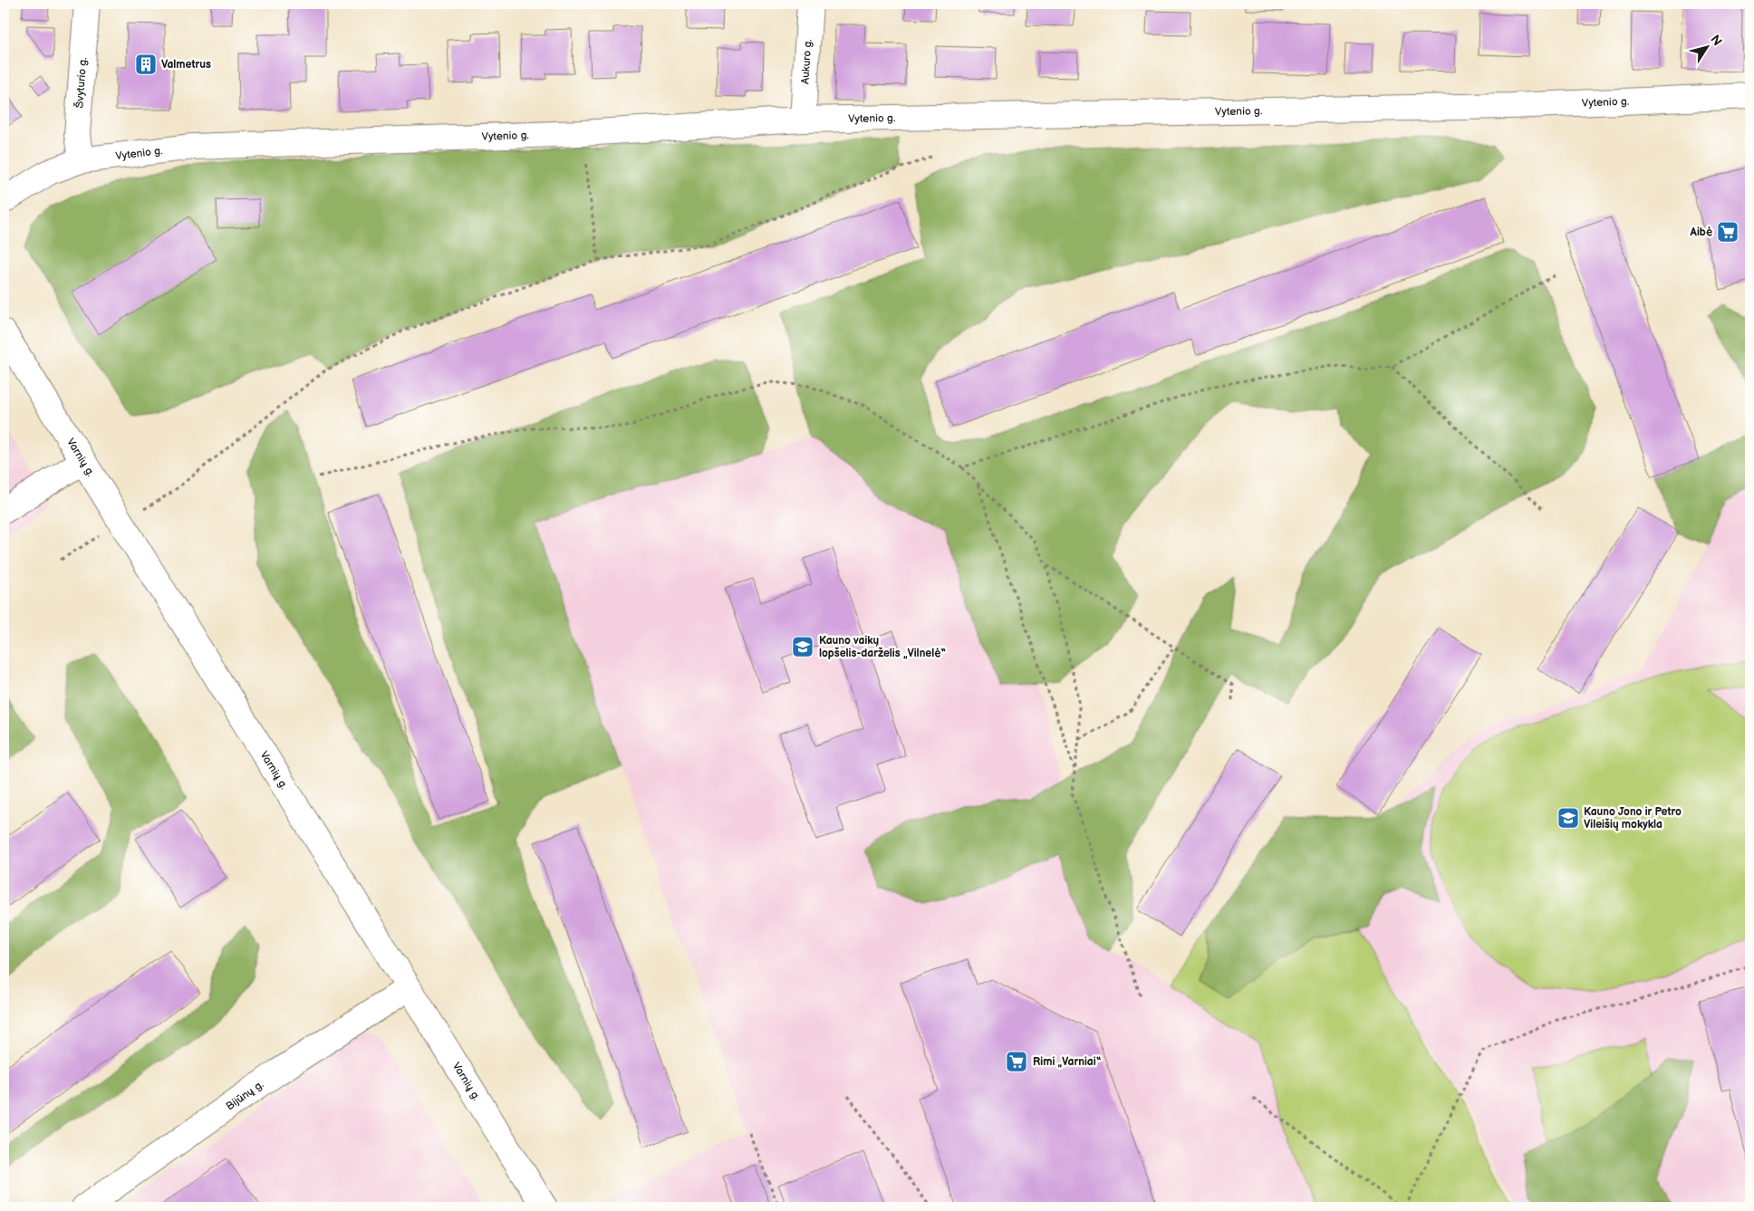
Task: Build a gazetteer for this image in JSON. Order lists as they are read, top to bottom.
{
  "streets": {
    "street": [
      "Aukuro g.",
      "Švyturio g.",
      "Vytenio g.",
      "Varnių g.",
      "Bijūnų g."
    ]
  },
  "crossings": [
    ["Aukuro g.", "Vytenio g."],
    ["Švyturio g.", "Vytenio g."],
    ["Varnių g.", "Bijūnų g."]
  ],
  "places": {
    "building": ["Valmetrus"],
    "supermarket": ["Aibė", "Rimi „Varniai“"],
    "school or university": ["Kauno vaikų lopšelis-darželis „Vilnelė“", "Kauno Jono ir Petro Vileišių mokykla"]
  },
  "north": "top right"
}
